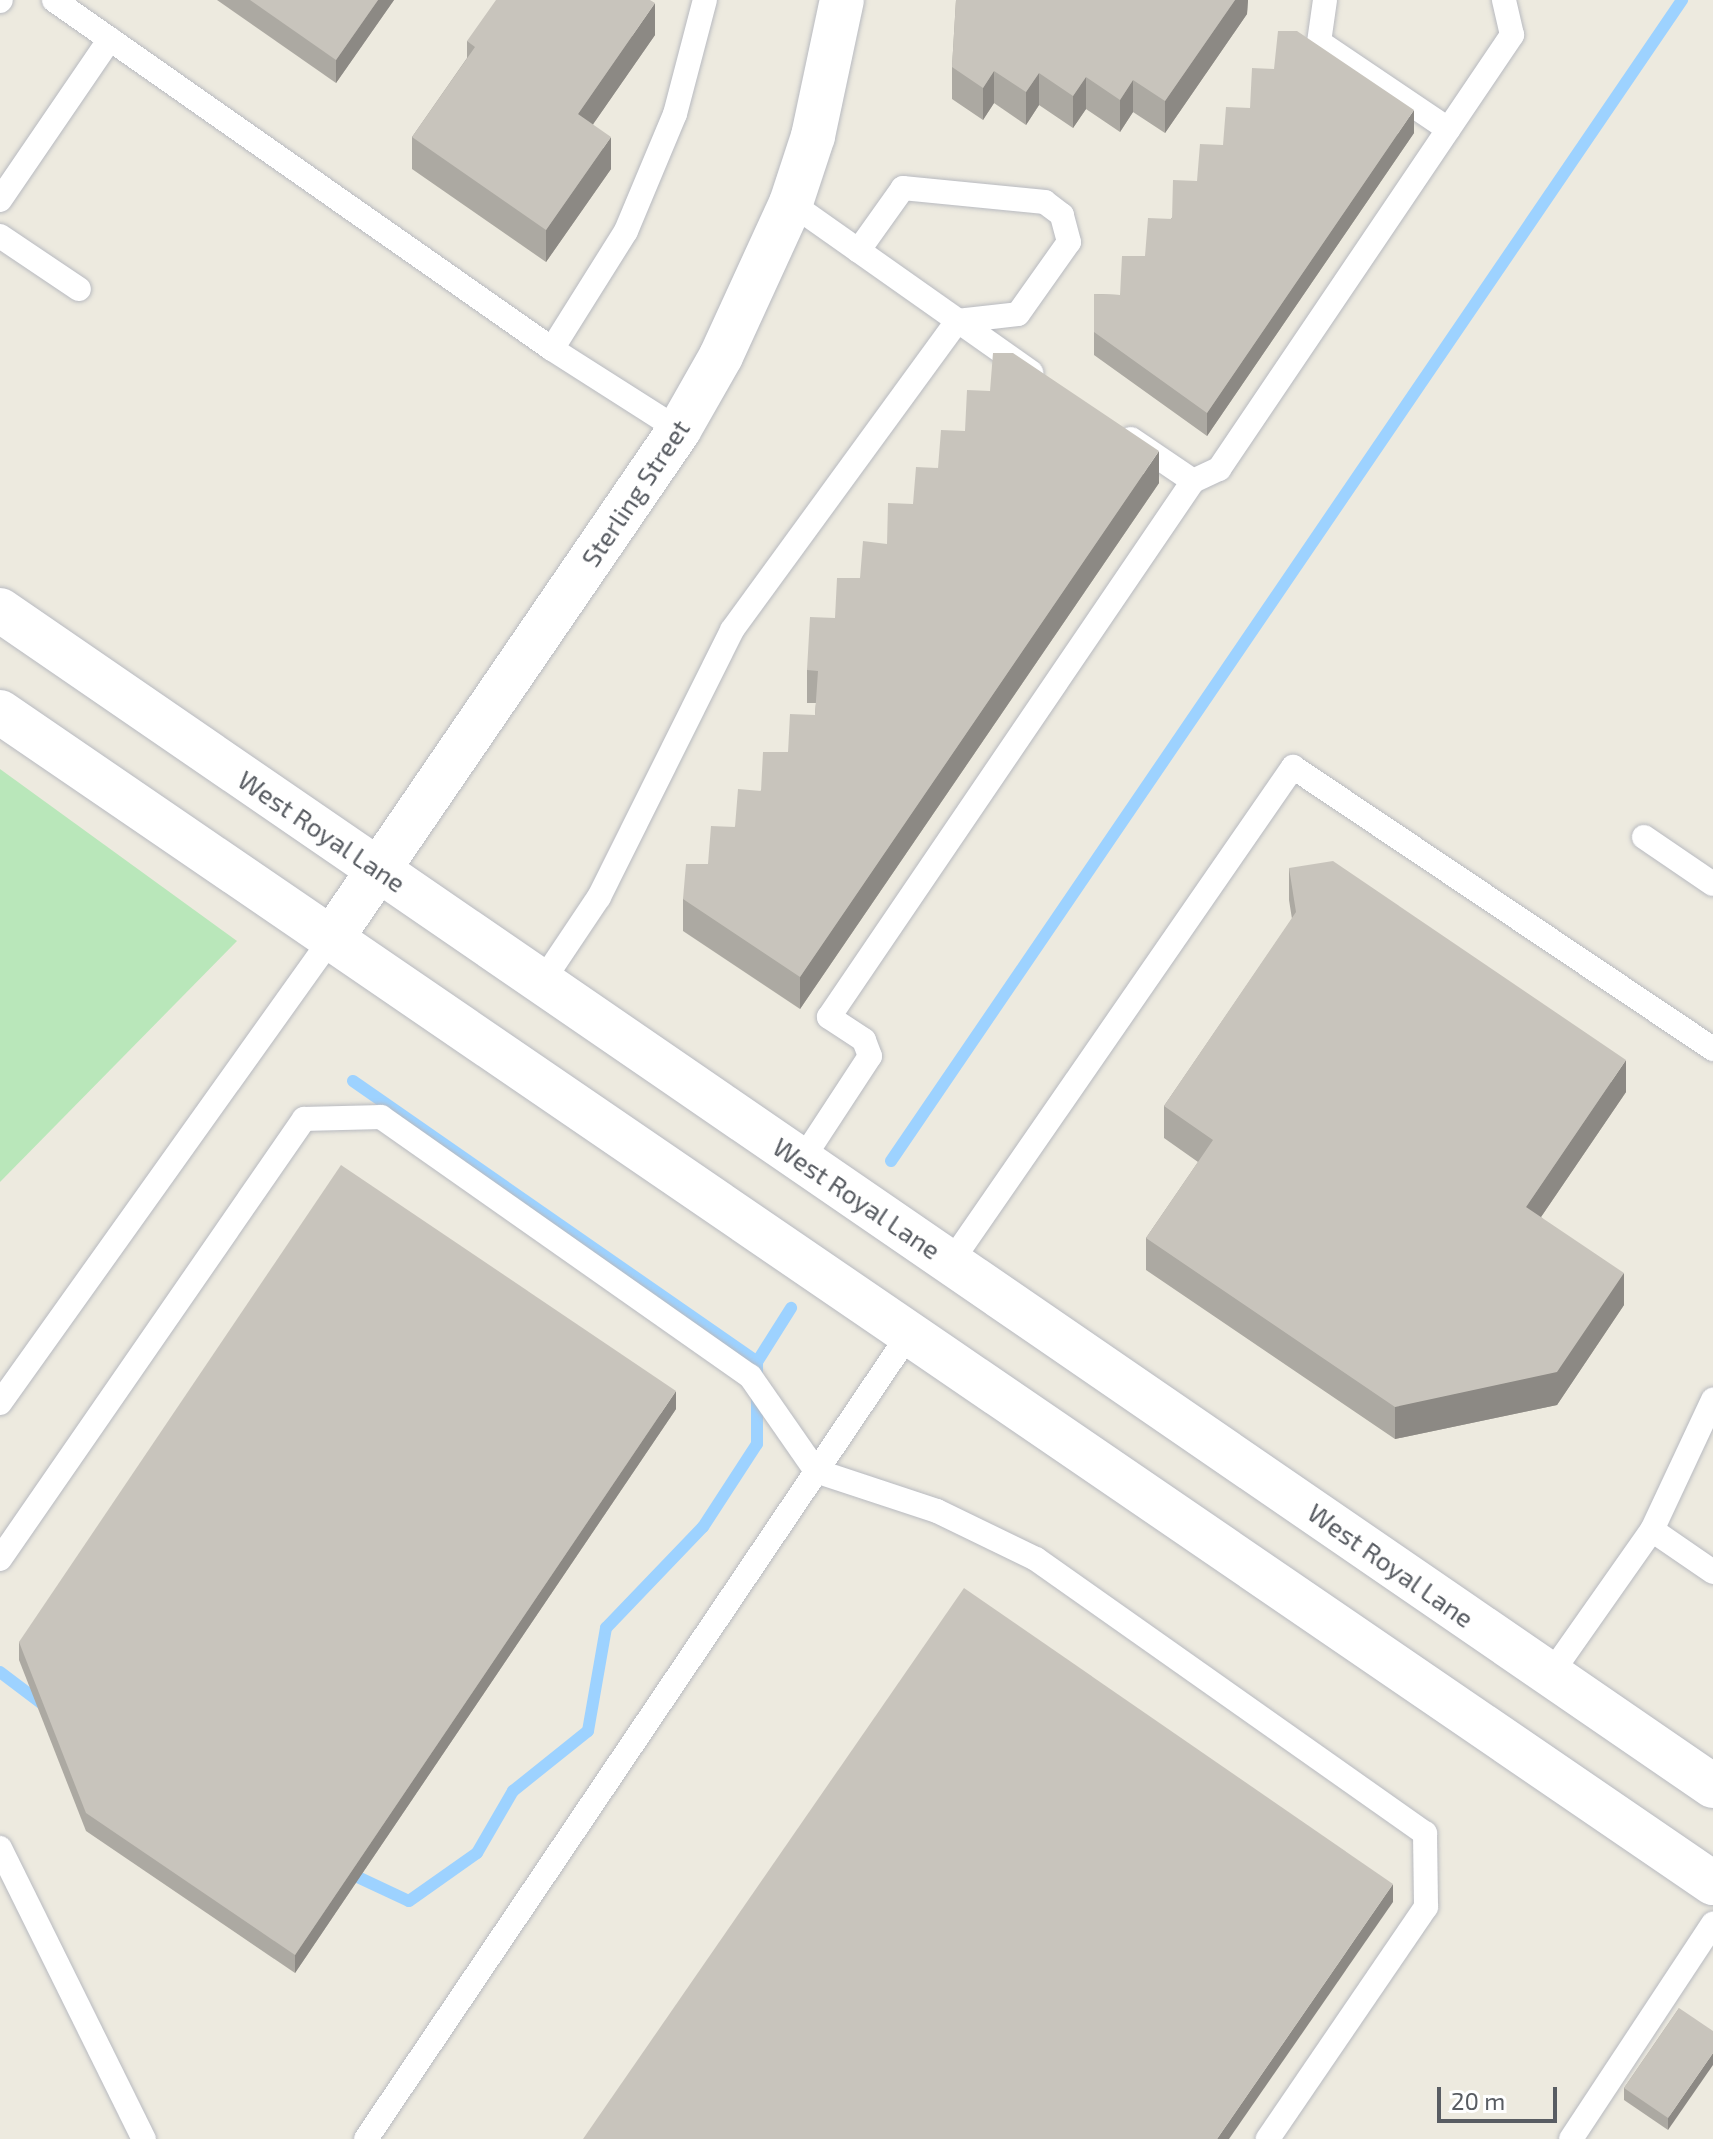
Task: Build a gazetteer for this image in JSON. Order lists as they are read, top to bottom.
{
  "streets": {
    "main road": ["Sterling Street", "West Royal Lane"]
  },
  "crossings": [
    ["Sterling Street", "West Royal Lane"]
  ],
  "scale_bar": "20 m"
}
